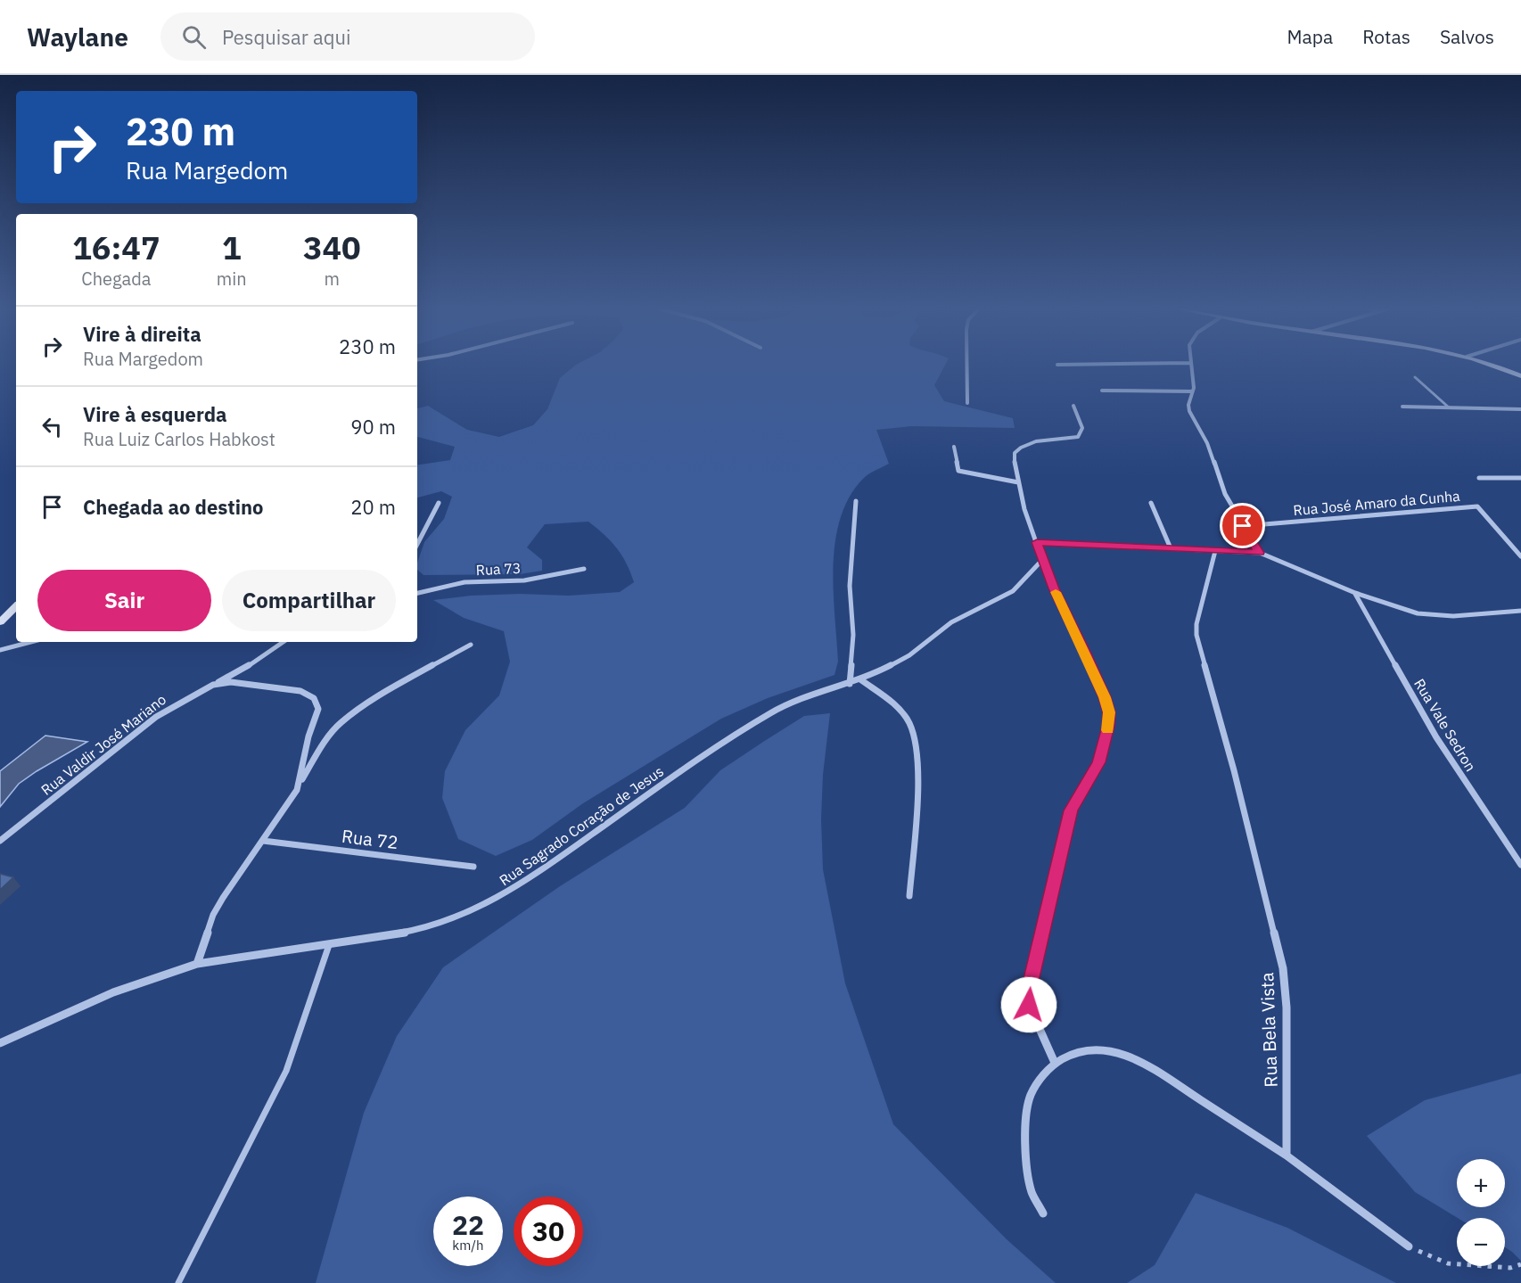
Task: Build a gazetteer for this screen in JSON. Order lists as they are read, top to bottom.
{
  "streets": {
    "street": [
      "Rua José Amaro da Cunha",
      "Rua 73",
      "Rua Vale Sedron",
      "Rua Valdir José Mariano",
      "Rua Sagrado Coração de Jesus",
      "Rua 72",
      "Rua Bela Vista"
    ]
  },
  "crossings": [
    ["Rua Valdir José Mariano", "Rua Sagrado Coração de Jesus"],
    ["Rua Valdir José Mariano", "Rua 72"]
  ],
  "page": {
    "header": "Waylane",
    "search": "Pesquisar aqui",
    "nav": ["Mapa", "Rotas", "Salvos"],
    "turn": ["230 m", "Rua Margedom"],
    "eta": [
      "16:47",
      "Chegada",
      "1",
      "min",
      "340",
      "m"
    ],
    "list": [
      {
        "name": "Vire à direita",
        "note": "Rua Margedom",
        "value": "230 m"
      },
      {
        "name": "Vire à esquerda",
        "note": "Rua Luiz Carlos Habkost",
        "value": "90 m"
      },
      {
        "name": "Chegada ao destino",
        "value": "20 m"
      }
    ],
    "buttons": ["Sair", "Compartilhar"],
    "map_buttons": ["+", "−"],
    "speed": "22 km/h",
    "limit": "30"
  }
}
